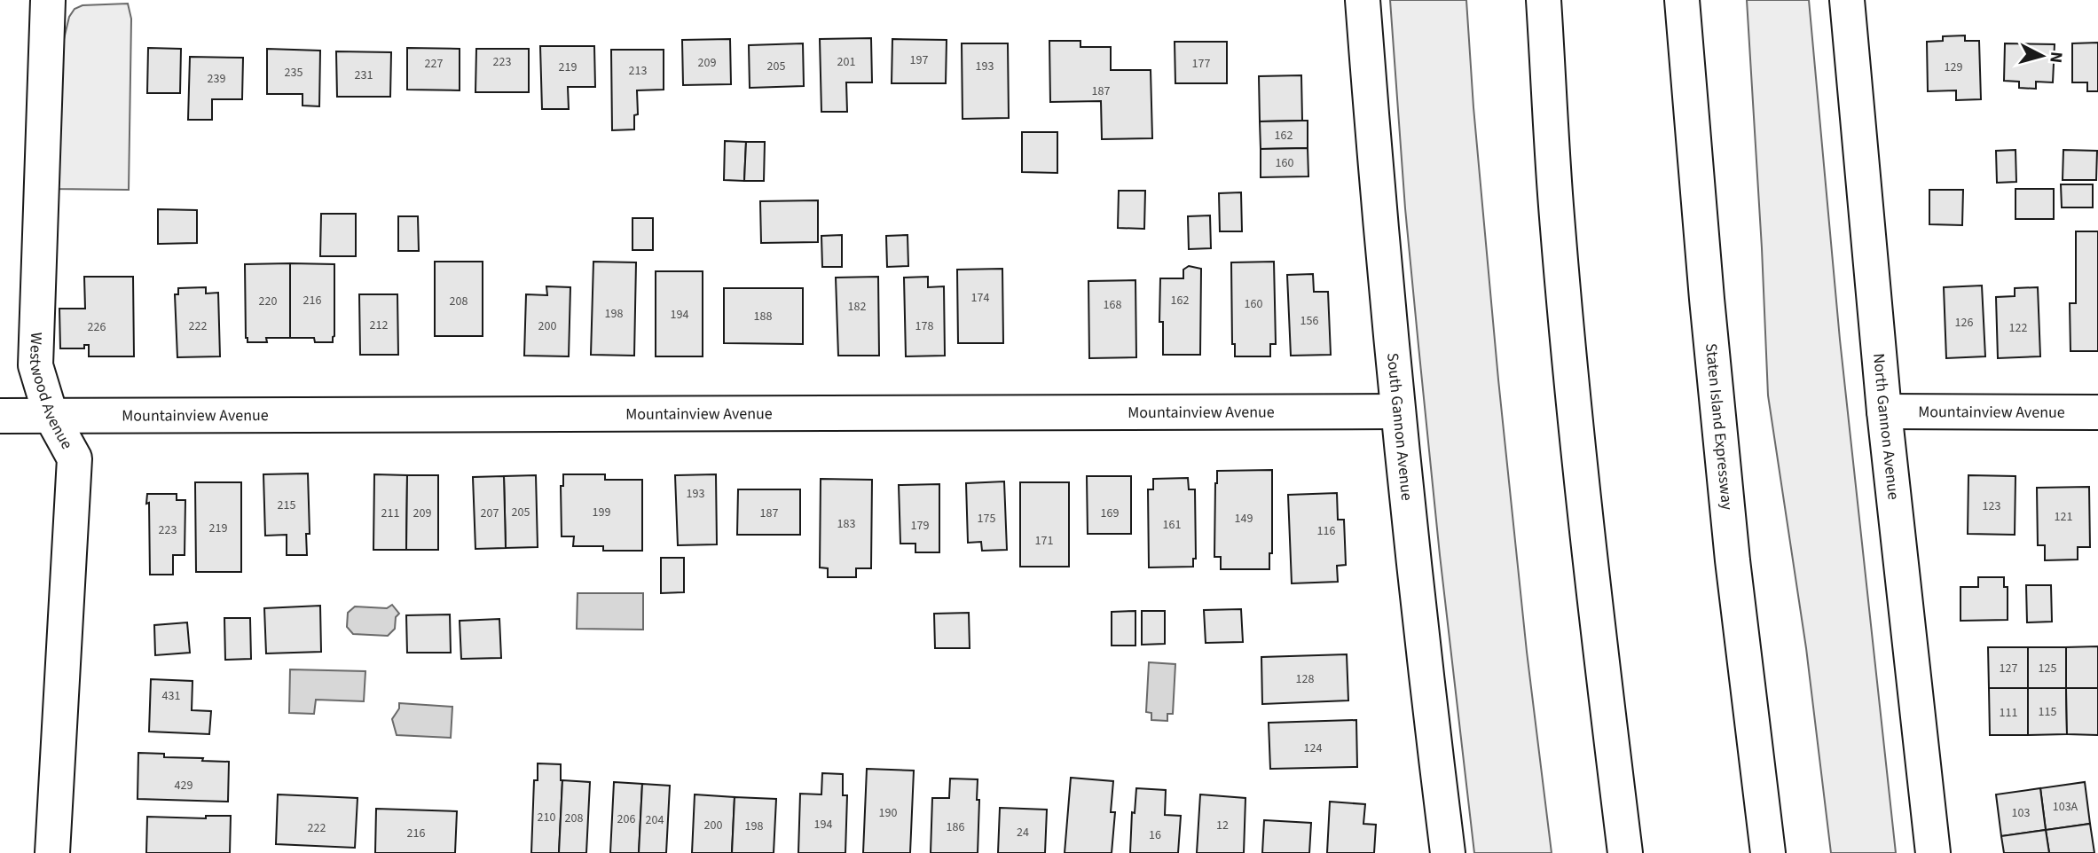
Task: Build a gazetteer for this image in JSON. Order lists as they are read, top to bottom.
{
  "streets": {
    "main road": [
      "Westwood Avenue",
      "Mountainview Avenue",
      "North Gannon Avenue",
      "South Gannon Avenue",
      "Staten Island Expressway"
    ]
  },
  "crossings": [
    ["Westwood Avenue", "Mountainview Avenue"],
    ["Mountainview Avenue", "North Gannon Avenue"],
    ["Mountainview Avenue", "South Gannon Avenue"]
  ],
  "house_numbers": [
    "197",
    "223",
    "201",
    "209",
    "227",
    "177",
    "205",
    "193",
    "219",
    "129",
    "213",
    "235",
    "231",
    "239",
    "187",
    "162",
    "160",
    "174",
    "216",
    "162",
    "220",
    "208",
    "160",
    "168",
    "182",
    "198",
    "194",
    "188",
    "156",
    "126",
    "212",
    "222",
    "200",
    "178",
    "226",
    "122",
    "193",
    "215",
    "123",
    "205",
    "199",
    "211",
    "209",
    "207",
    "187",
    "169",
    "121",
    "175",
    "149",
    "183",
    "161",
    "179",
    "219",
    "223",
    "116",
    "171",
    "127",
    "125",
    "128",
    "431",
    "115",
    "111",
    "124",
    "429",
    "103A",
    "190",
    "103",
    "210",
    "208",
    "206",
    "204",
    "194",
    "200",
    "12",
    "198",
    "186",
    "222",
    "24",
    "216",
    "16"
  ],
  "north": "right"
}
